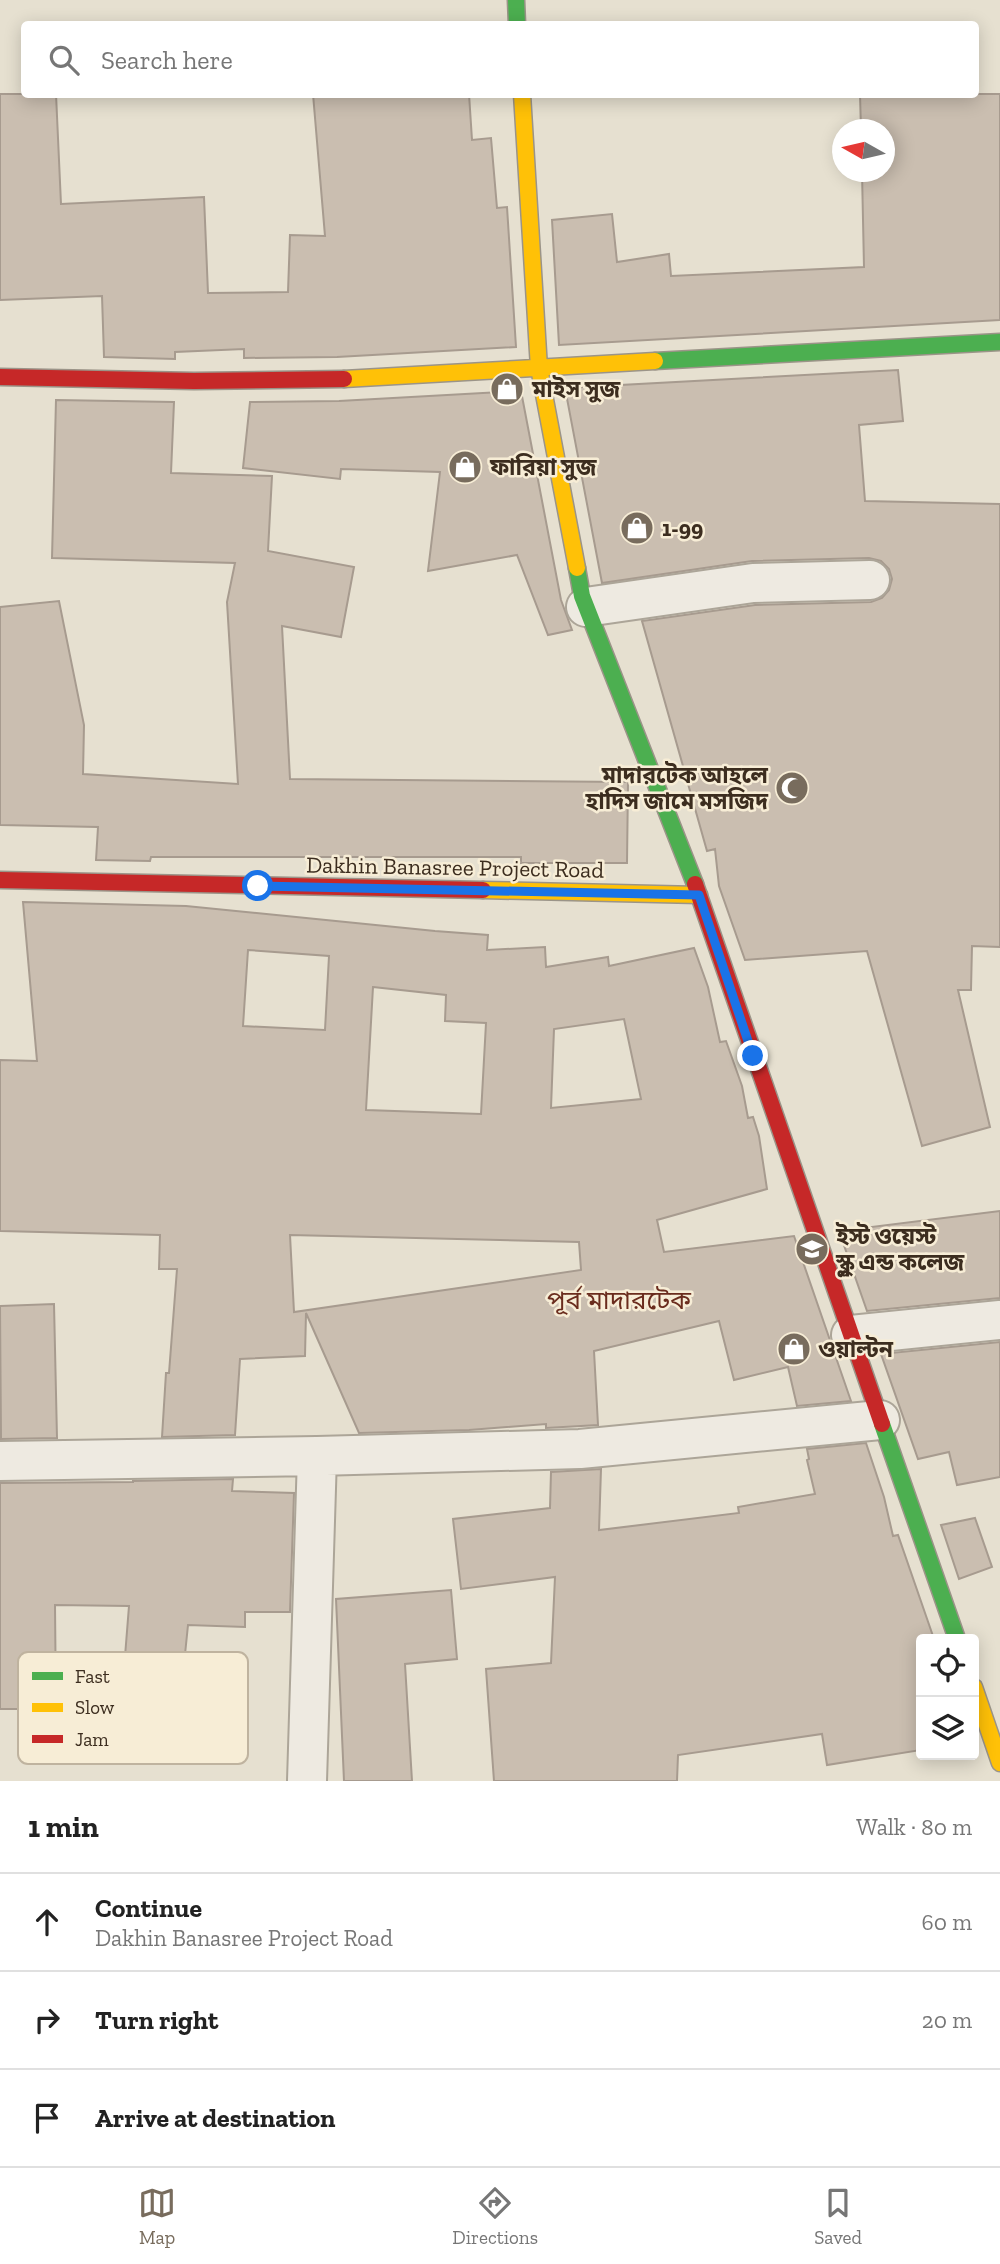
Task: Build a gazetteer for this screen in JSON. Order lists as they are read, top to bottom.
{
  "streets": {
    "street": ["Dakhin Banasree Project Road"]
  },
  "districts": ["পূর্ব মাদারটেক"],
  "places": {
    "shop": [
      "মাইস সুজ",
      "ফারিয়া সুজ",
      "1-99",
      "ওয়াল্টন"
    ],
    "mosque": ["মাদারটেক আহলে হাদিস জামে মসজিদ"],
    "school or university": ["ইস্ট ওয়েস্ট স্কুল এন্ড কলেজ"]
  },
  "legend": ["Fast", "Slow", "Jam"],
  "north": "left",
  "page": {
    "search": "Search here",
    "heading": ["1 min", "Walk · 80 m"],
    "list": [
      ["Continue", "Dakhin Banasree Project Road", "60 m"],
      ["Turn right", "20 m"],
      "Arrive at destination"
    ],
    "nav": ["Map", "Directions", "Saved"]
  }
}
